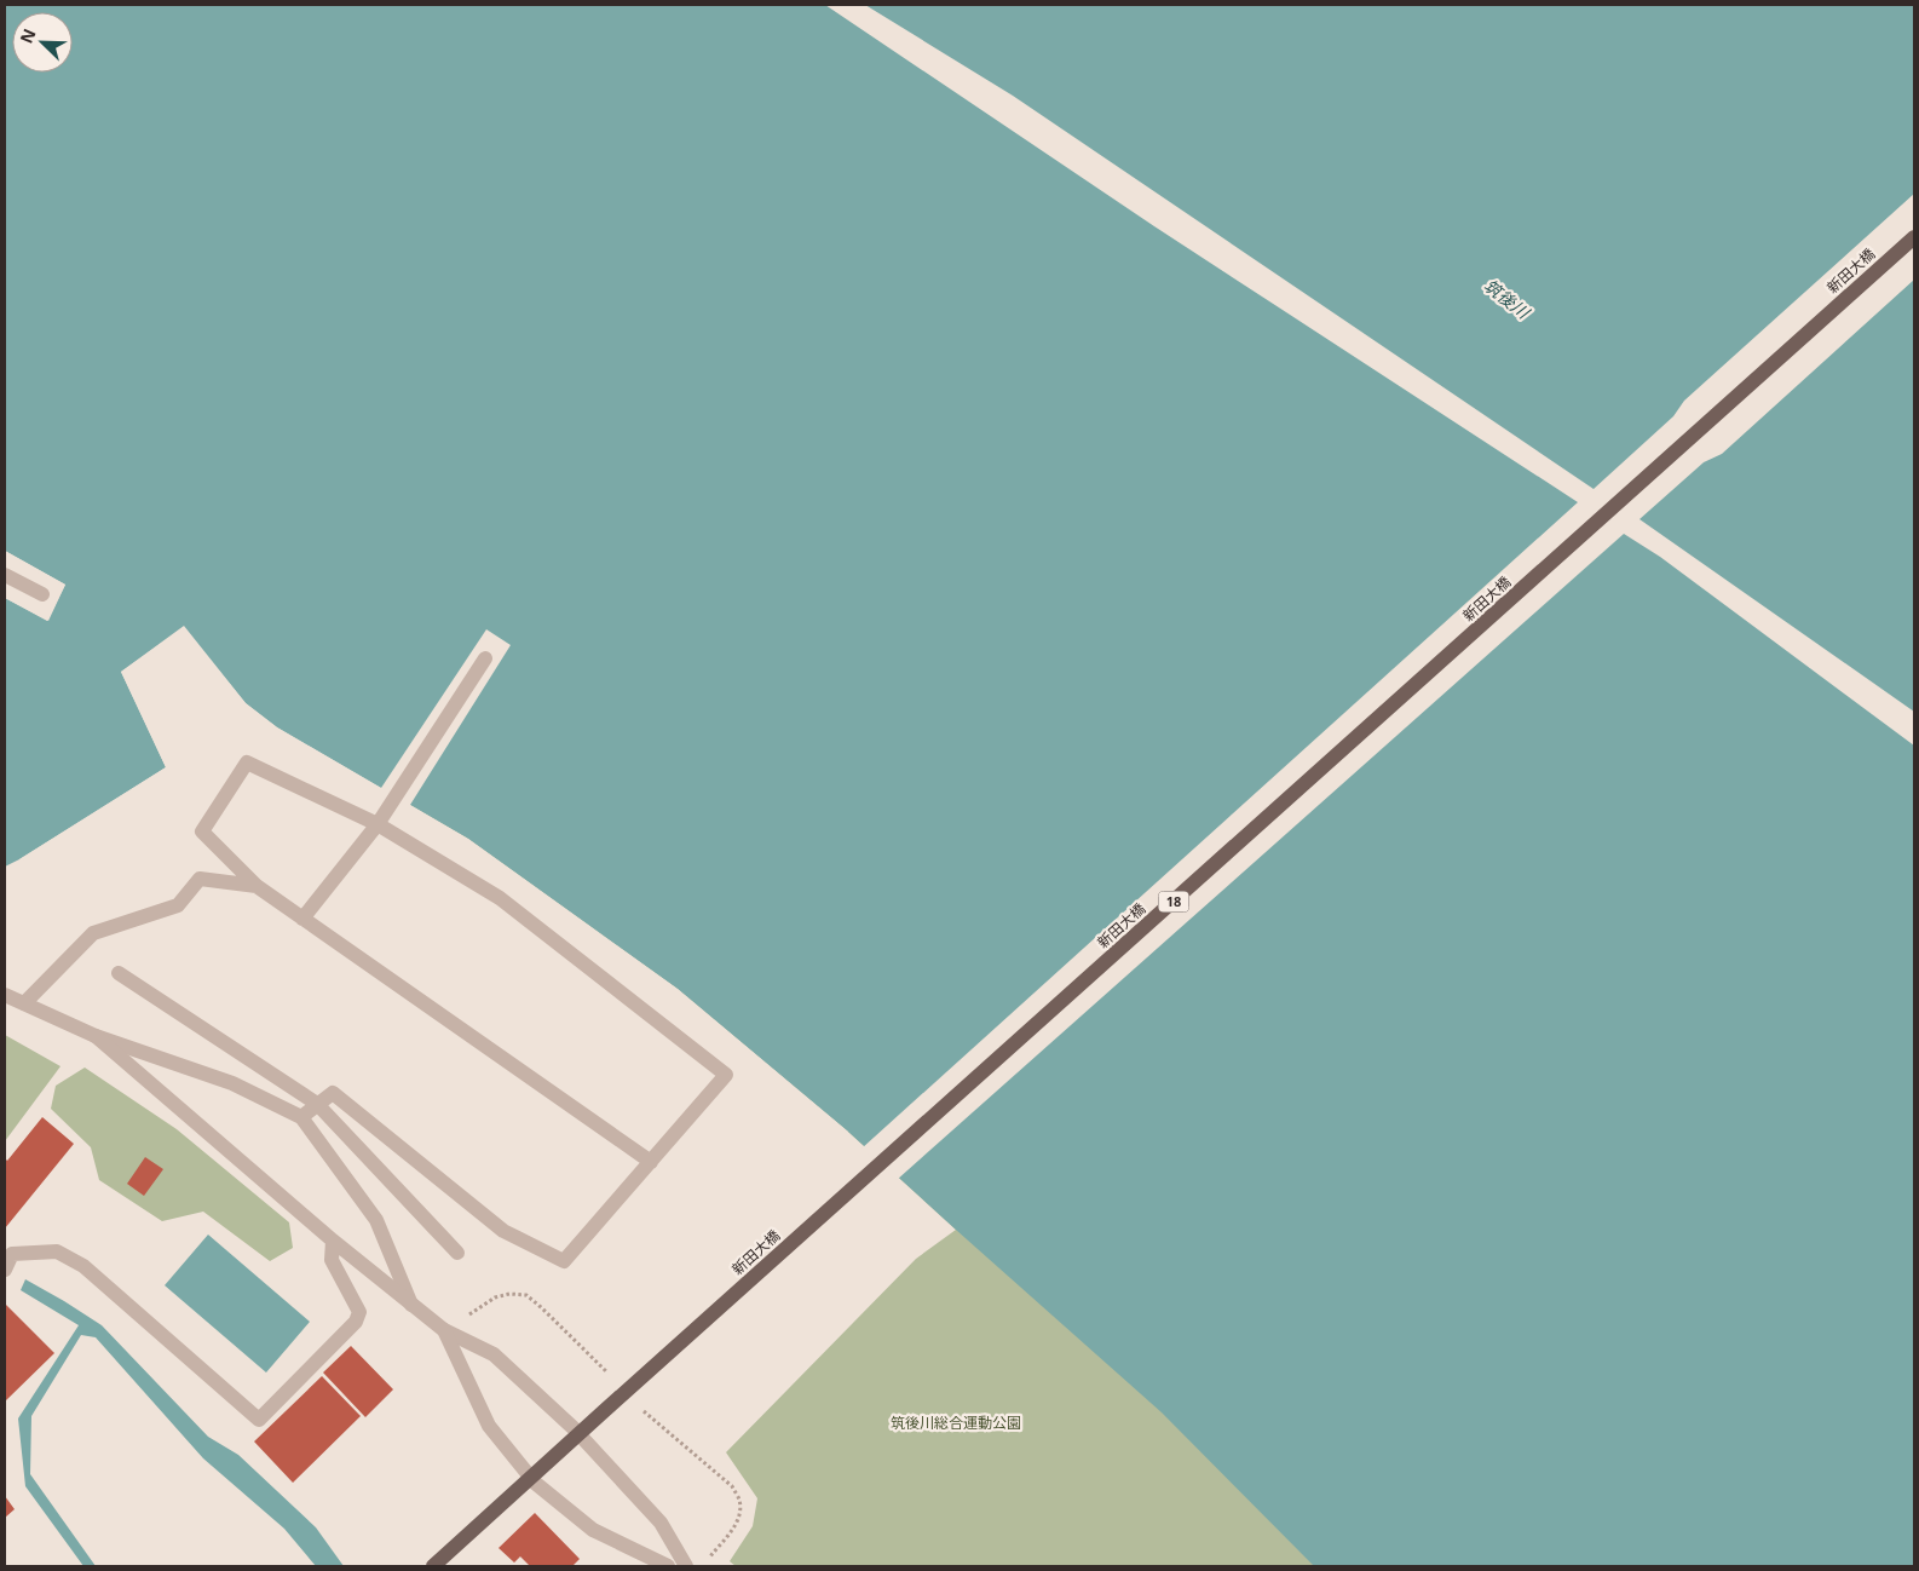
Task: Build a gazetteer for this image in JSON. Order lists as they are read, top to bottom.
{
  "streets": {
    "main road": ["新田大橋", "18"]
  },
  "water": ["筑後川"],
  "parks": ["筑後川総合運動公園"],
  "north": "top left"
}
